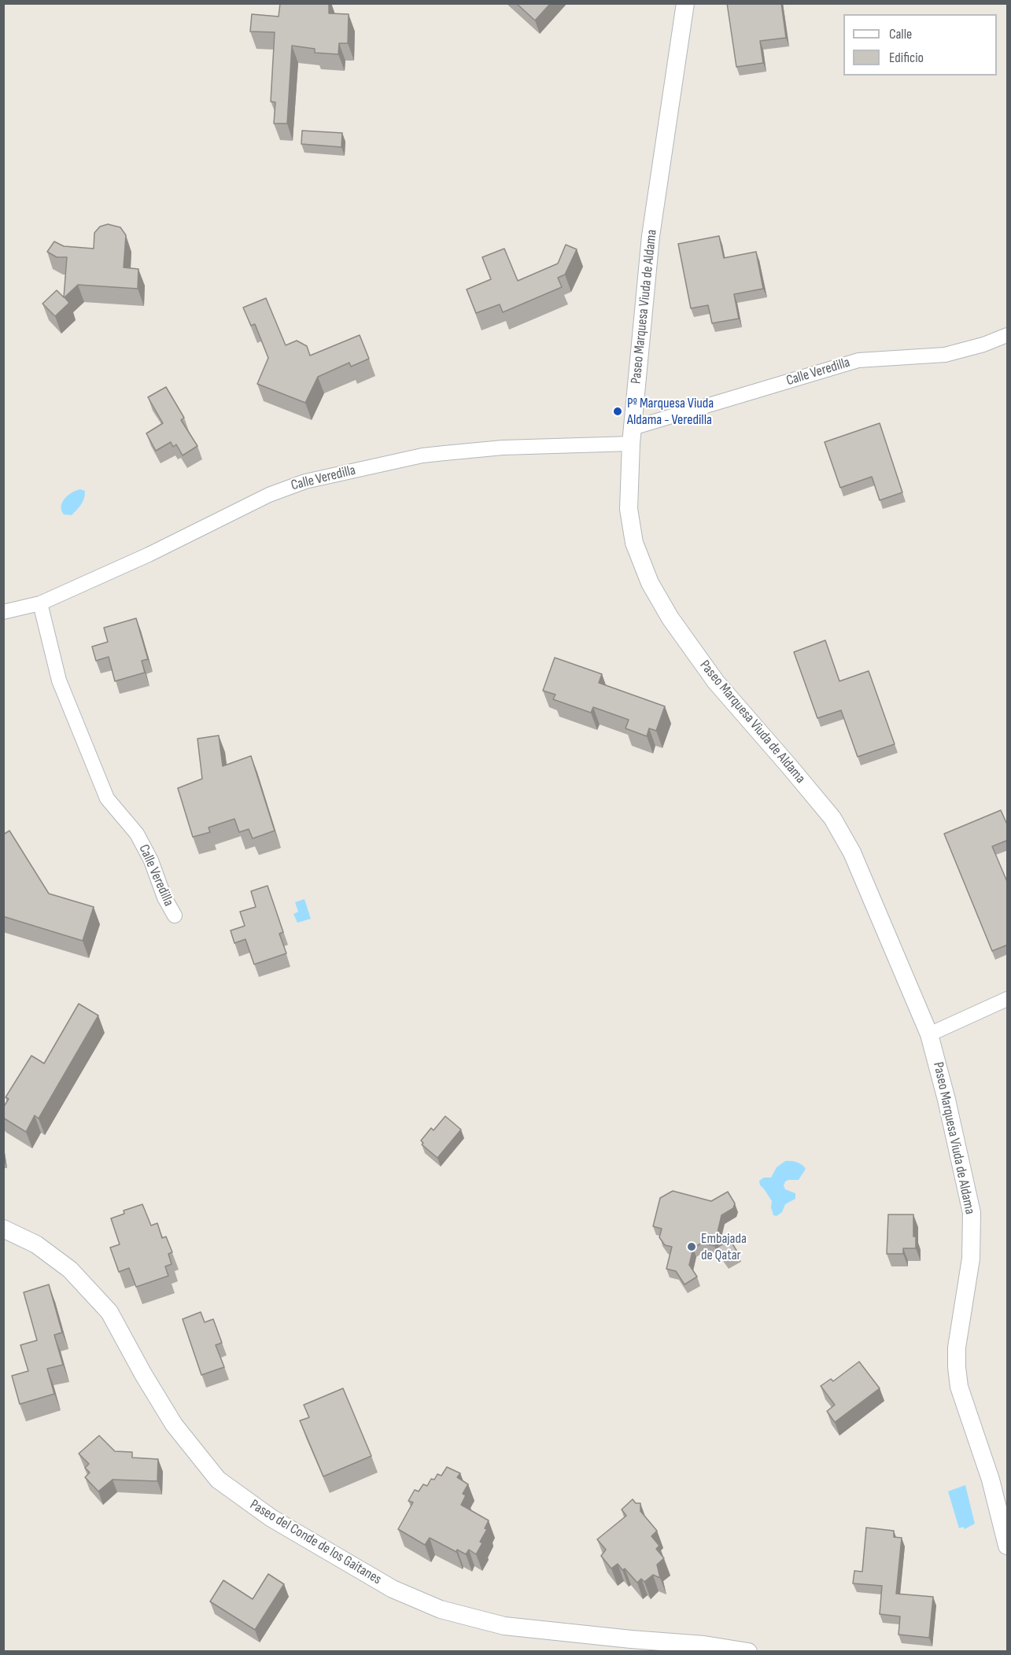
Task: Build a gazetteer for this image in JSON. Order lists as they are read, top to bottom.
{
  "streets": {
    "street": ["Paseo Marquesa Viuda de Aldama", "Calle Veredilla", "Paseo del Conde de los Gaitanes"]
  },
  "crossings": [
    ["Paseo Marquesa Viuda de Aldama", "Calle Veredilla"]
  ],
  "places": ["Pº Marquesa Viuda Aldama - Veredilla", "Embajada de Qatar"],
  "legend": ["Calle", "Edificio"]
}
